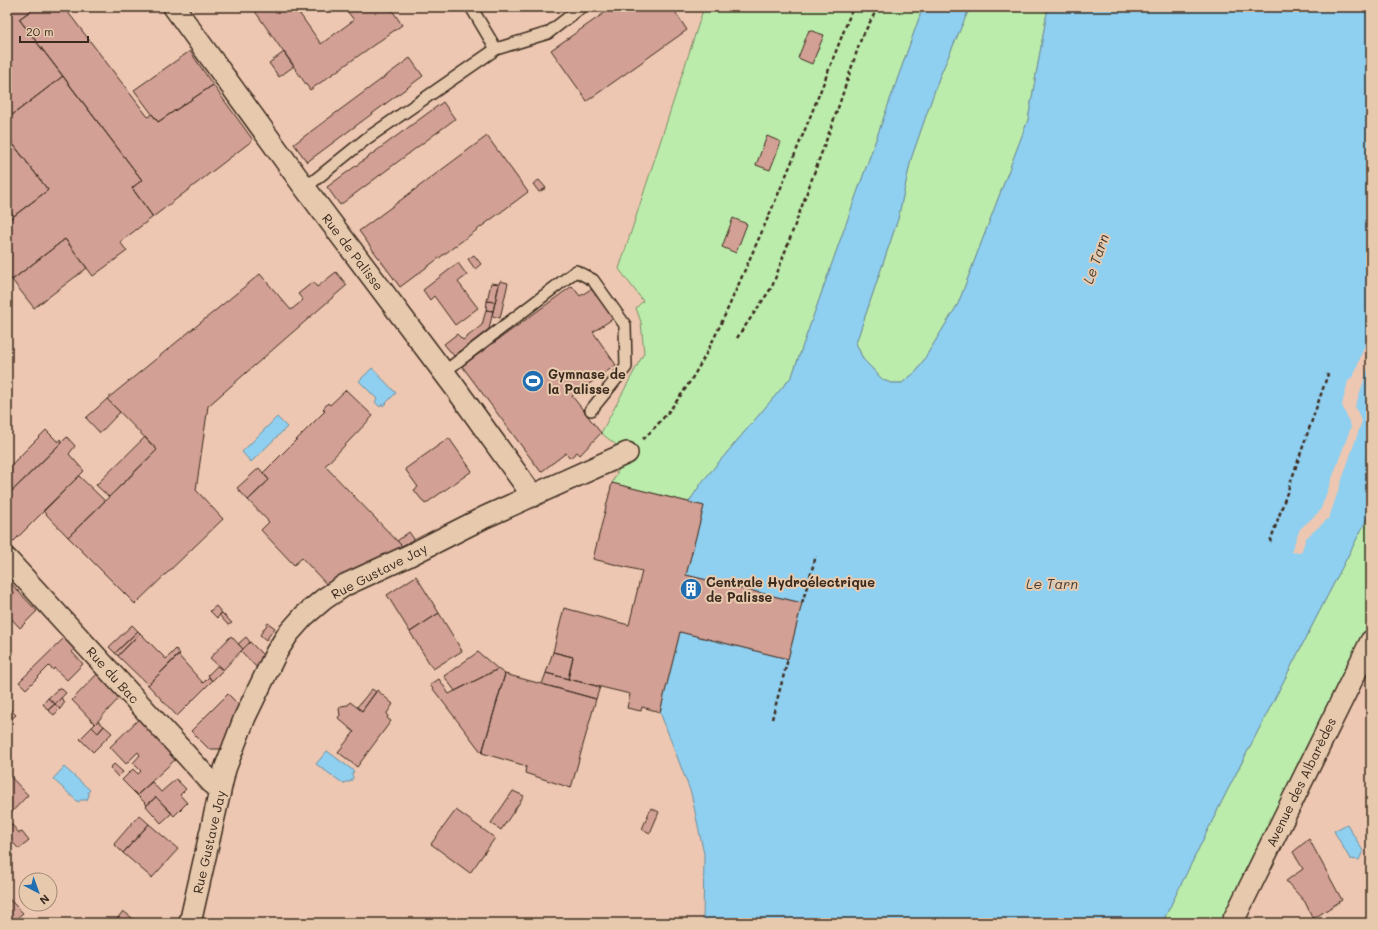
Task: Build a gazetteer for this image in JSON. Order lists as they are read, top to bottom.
{
  "streets": {
    "street": [
      "Rue de Palisse",
      "Rue Gustave Jay",
      "Rue du Bac",
      "Avenue des Albarèdes"
    ]
  },
  "crossings": [
    ["Rue de Palisse", "Rue Gustave Jay"],
    ["Rue Gustave Jay", "Rue du Bac"]
  ],
  "water": ["Le Tarn"],
  "places": {
    "sports": ["Gymnase de la Palisse"],
    "building": ["Centrale Hydroélectrique de Palisse"]
  },
  "scale_bar": "20 m",
  "north": "bottom right"
}
